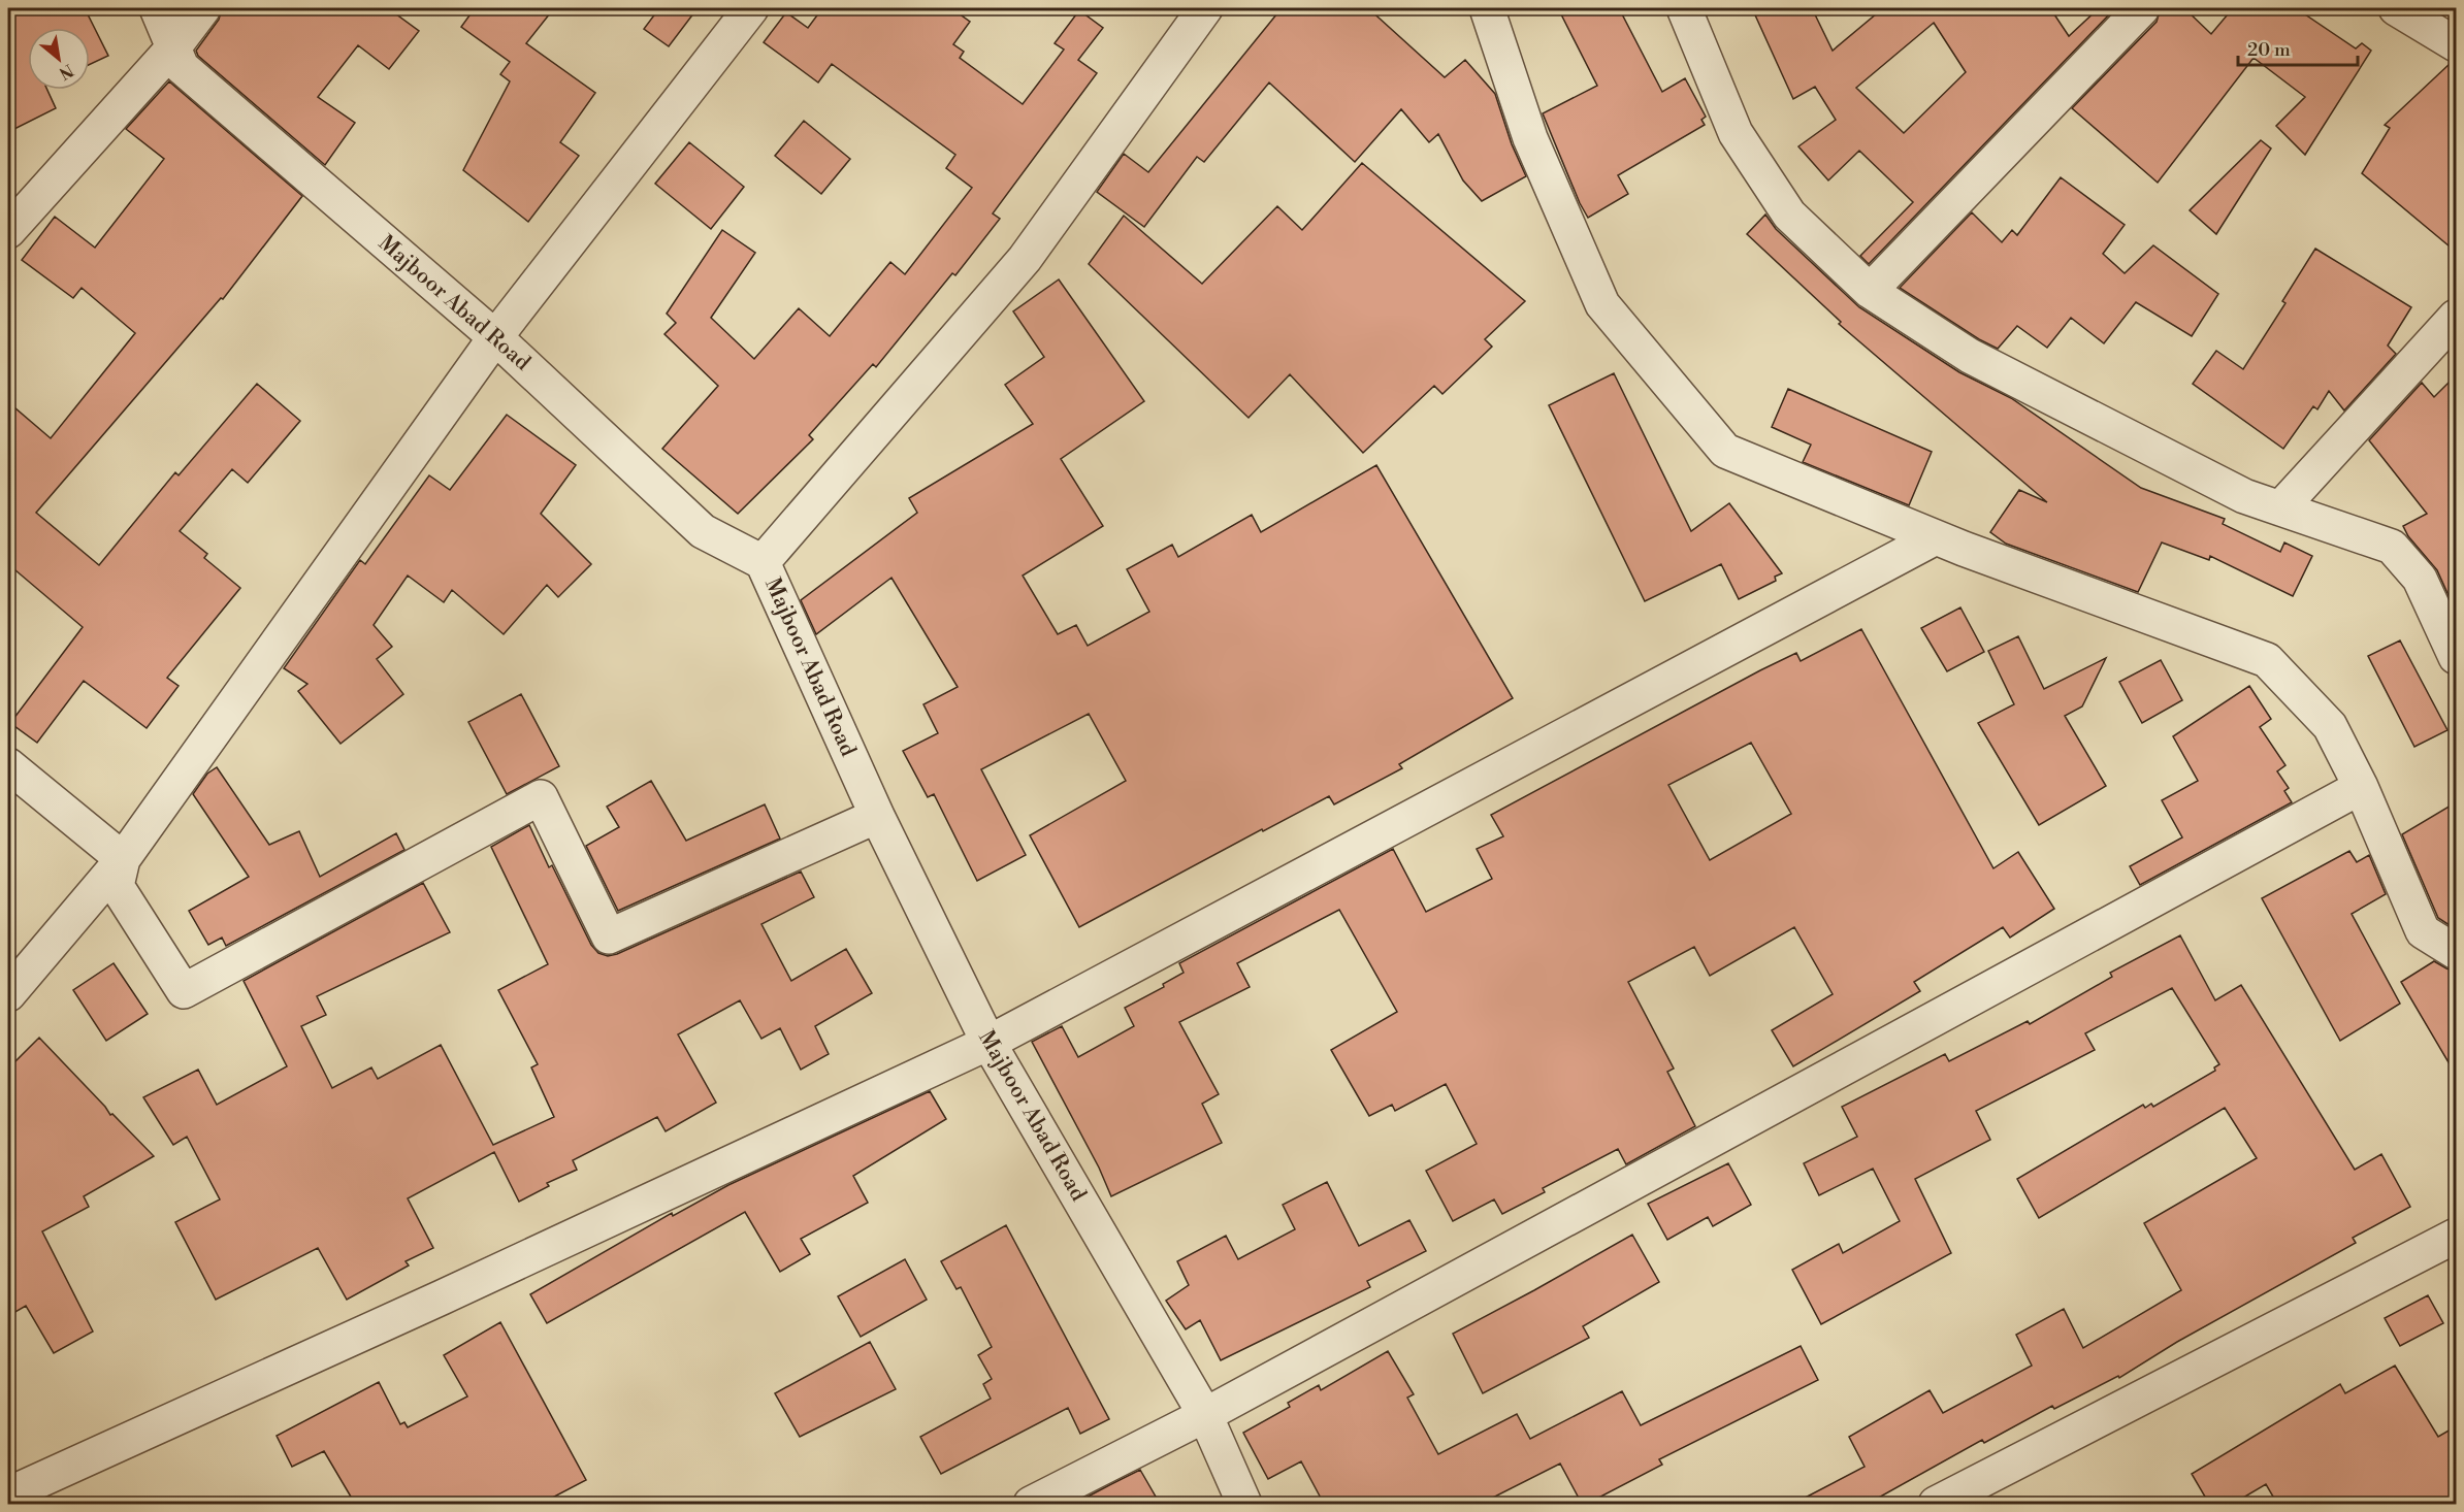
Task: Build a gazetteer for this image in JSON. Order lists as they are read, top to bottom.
{
  "streets": {
    "street": ["Majboor Abad Road"]
  },
  "scale_bar": "20 m",
  "north": "bottom right"
}
